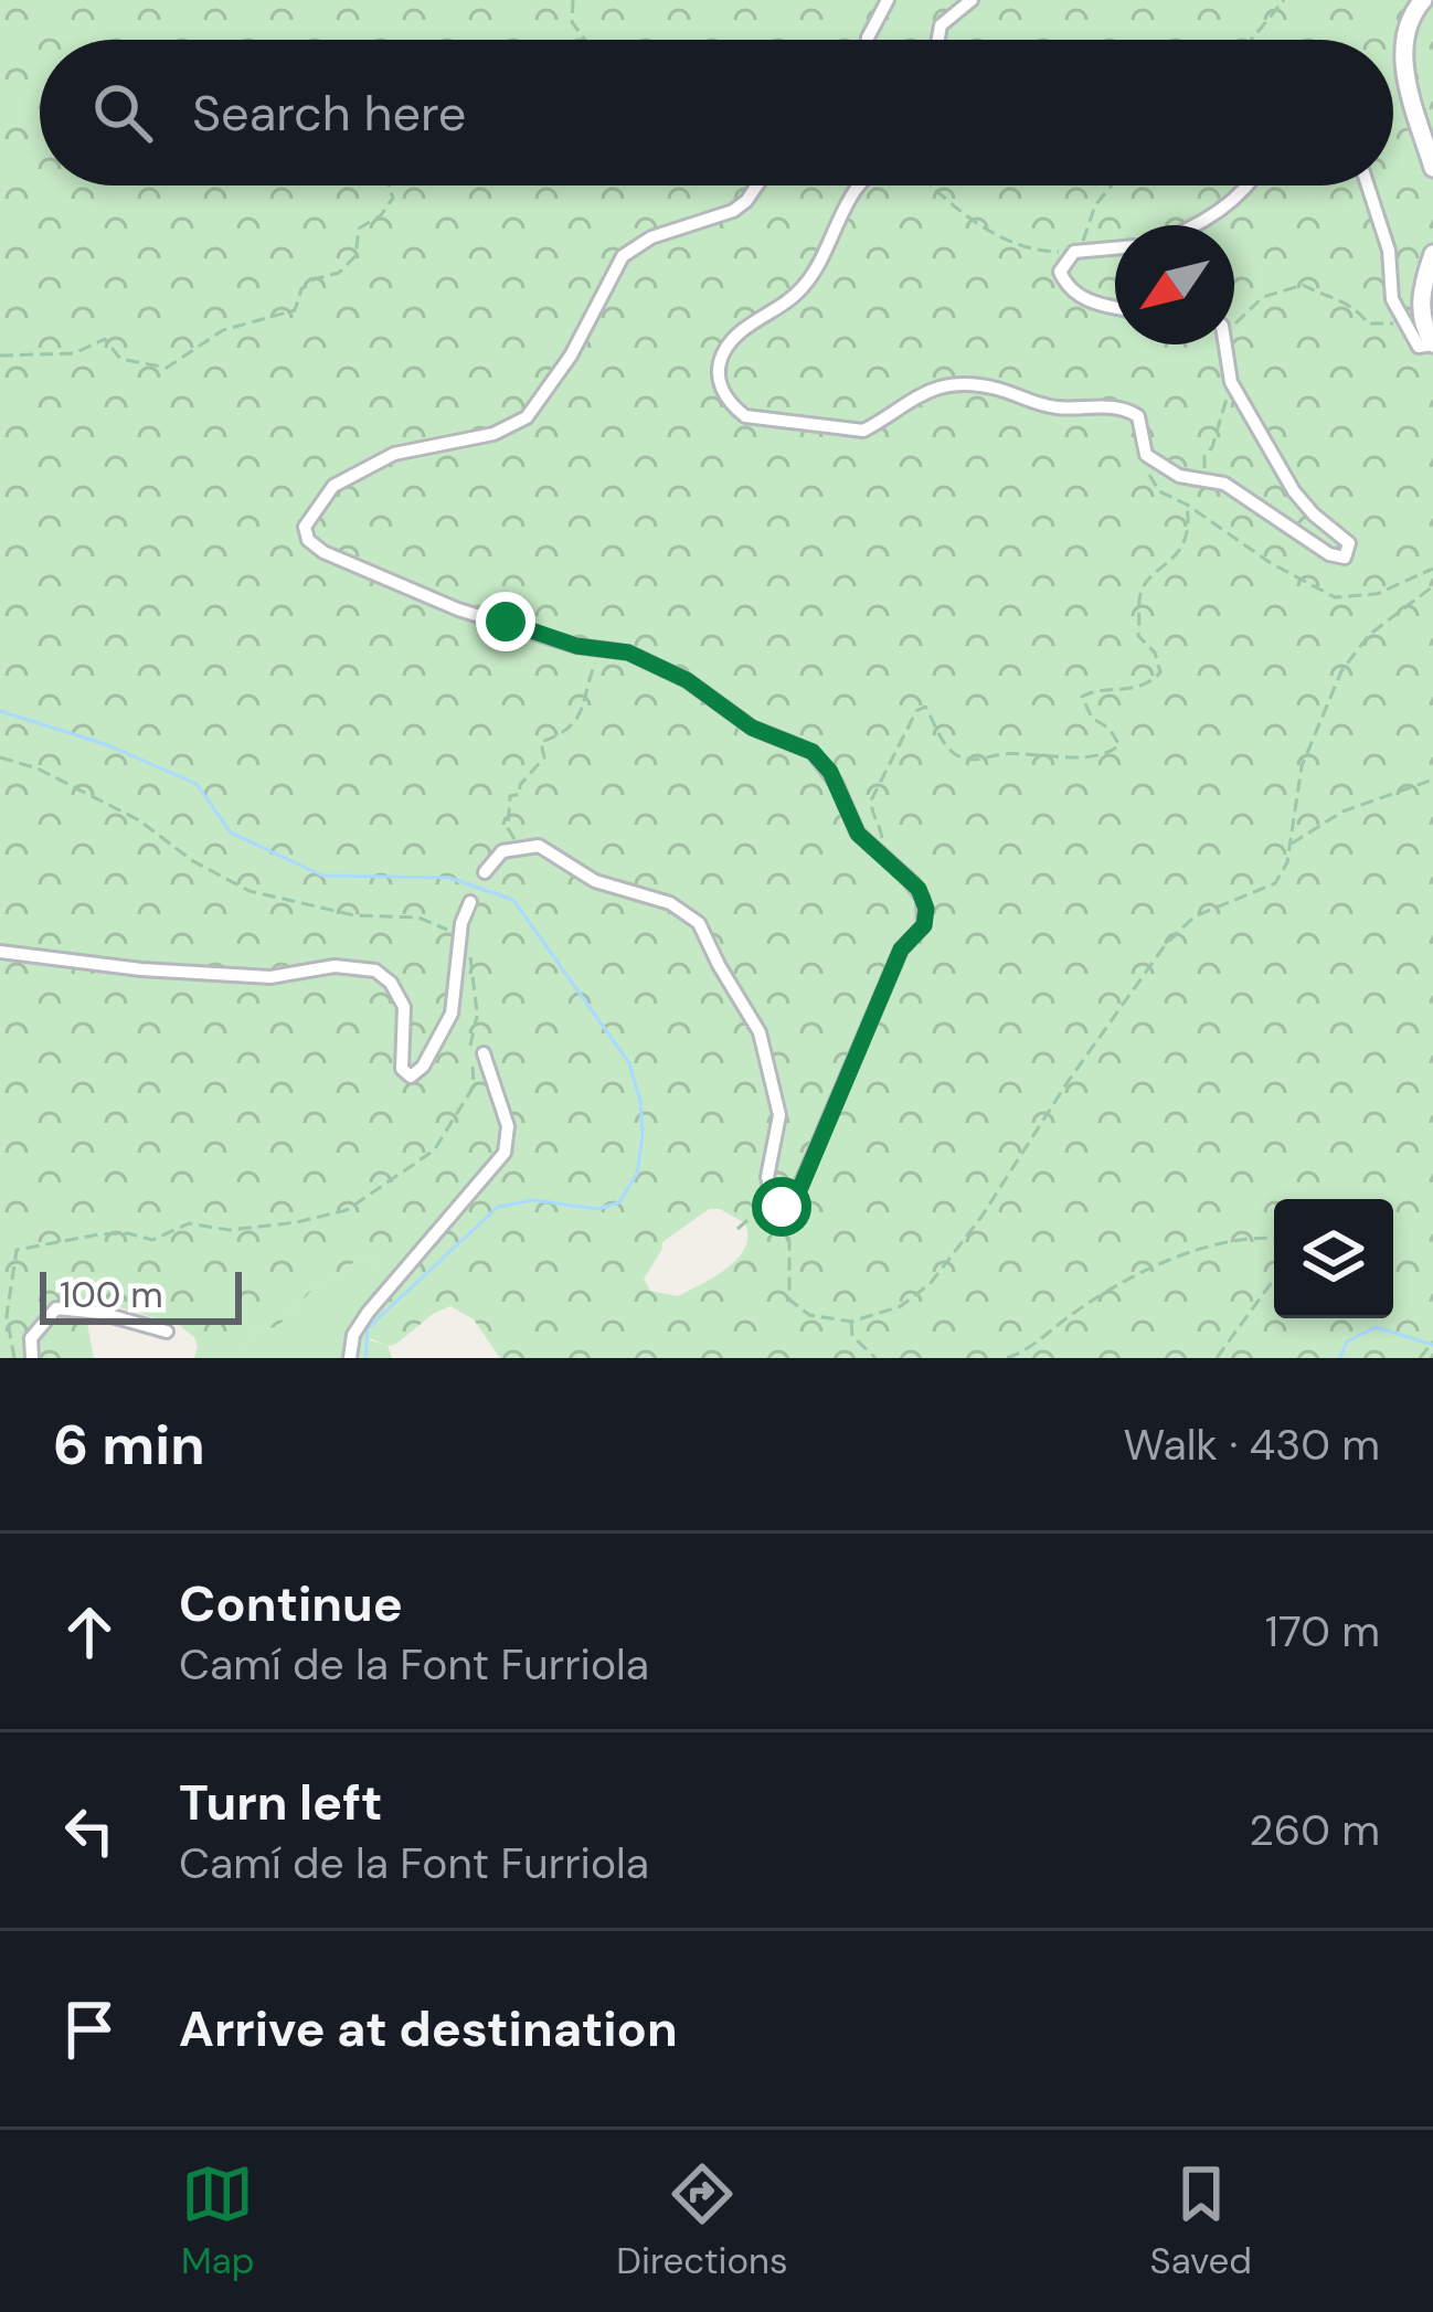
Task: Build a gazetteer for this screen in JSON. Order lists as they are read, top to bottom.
{
  "scale_bar": "100 m",
  "north": "bottom left",
  "page": {
    "search": "Search here",
    "scale": "100 m",
    "heading": ["6 min", "Walk · 430 m"],
    "list": [
      ["Continue", "Camí de la Font Furriola", "170 m"],
      ["Turn left", "Camí de la Font Furriola", "260 m"],
      "Arrive at destination"
    ],
    "nav": ["Map", "Directions", "Saved"]
  }
}
